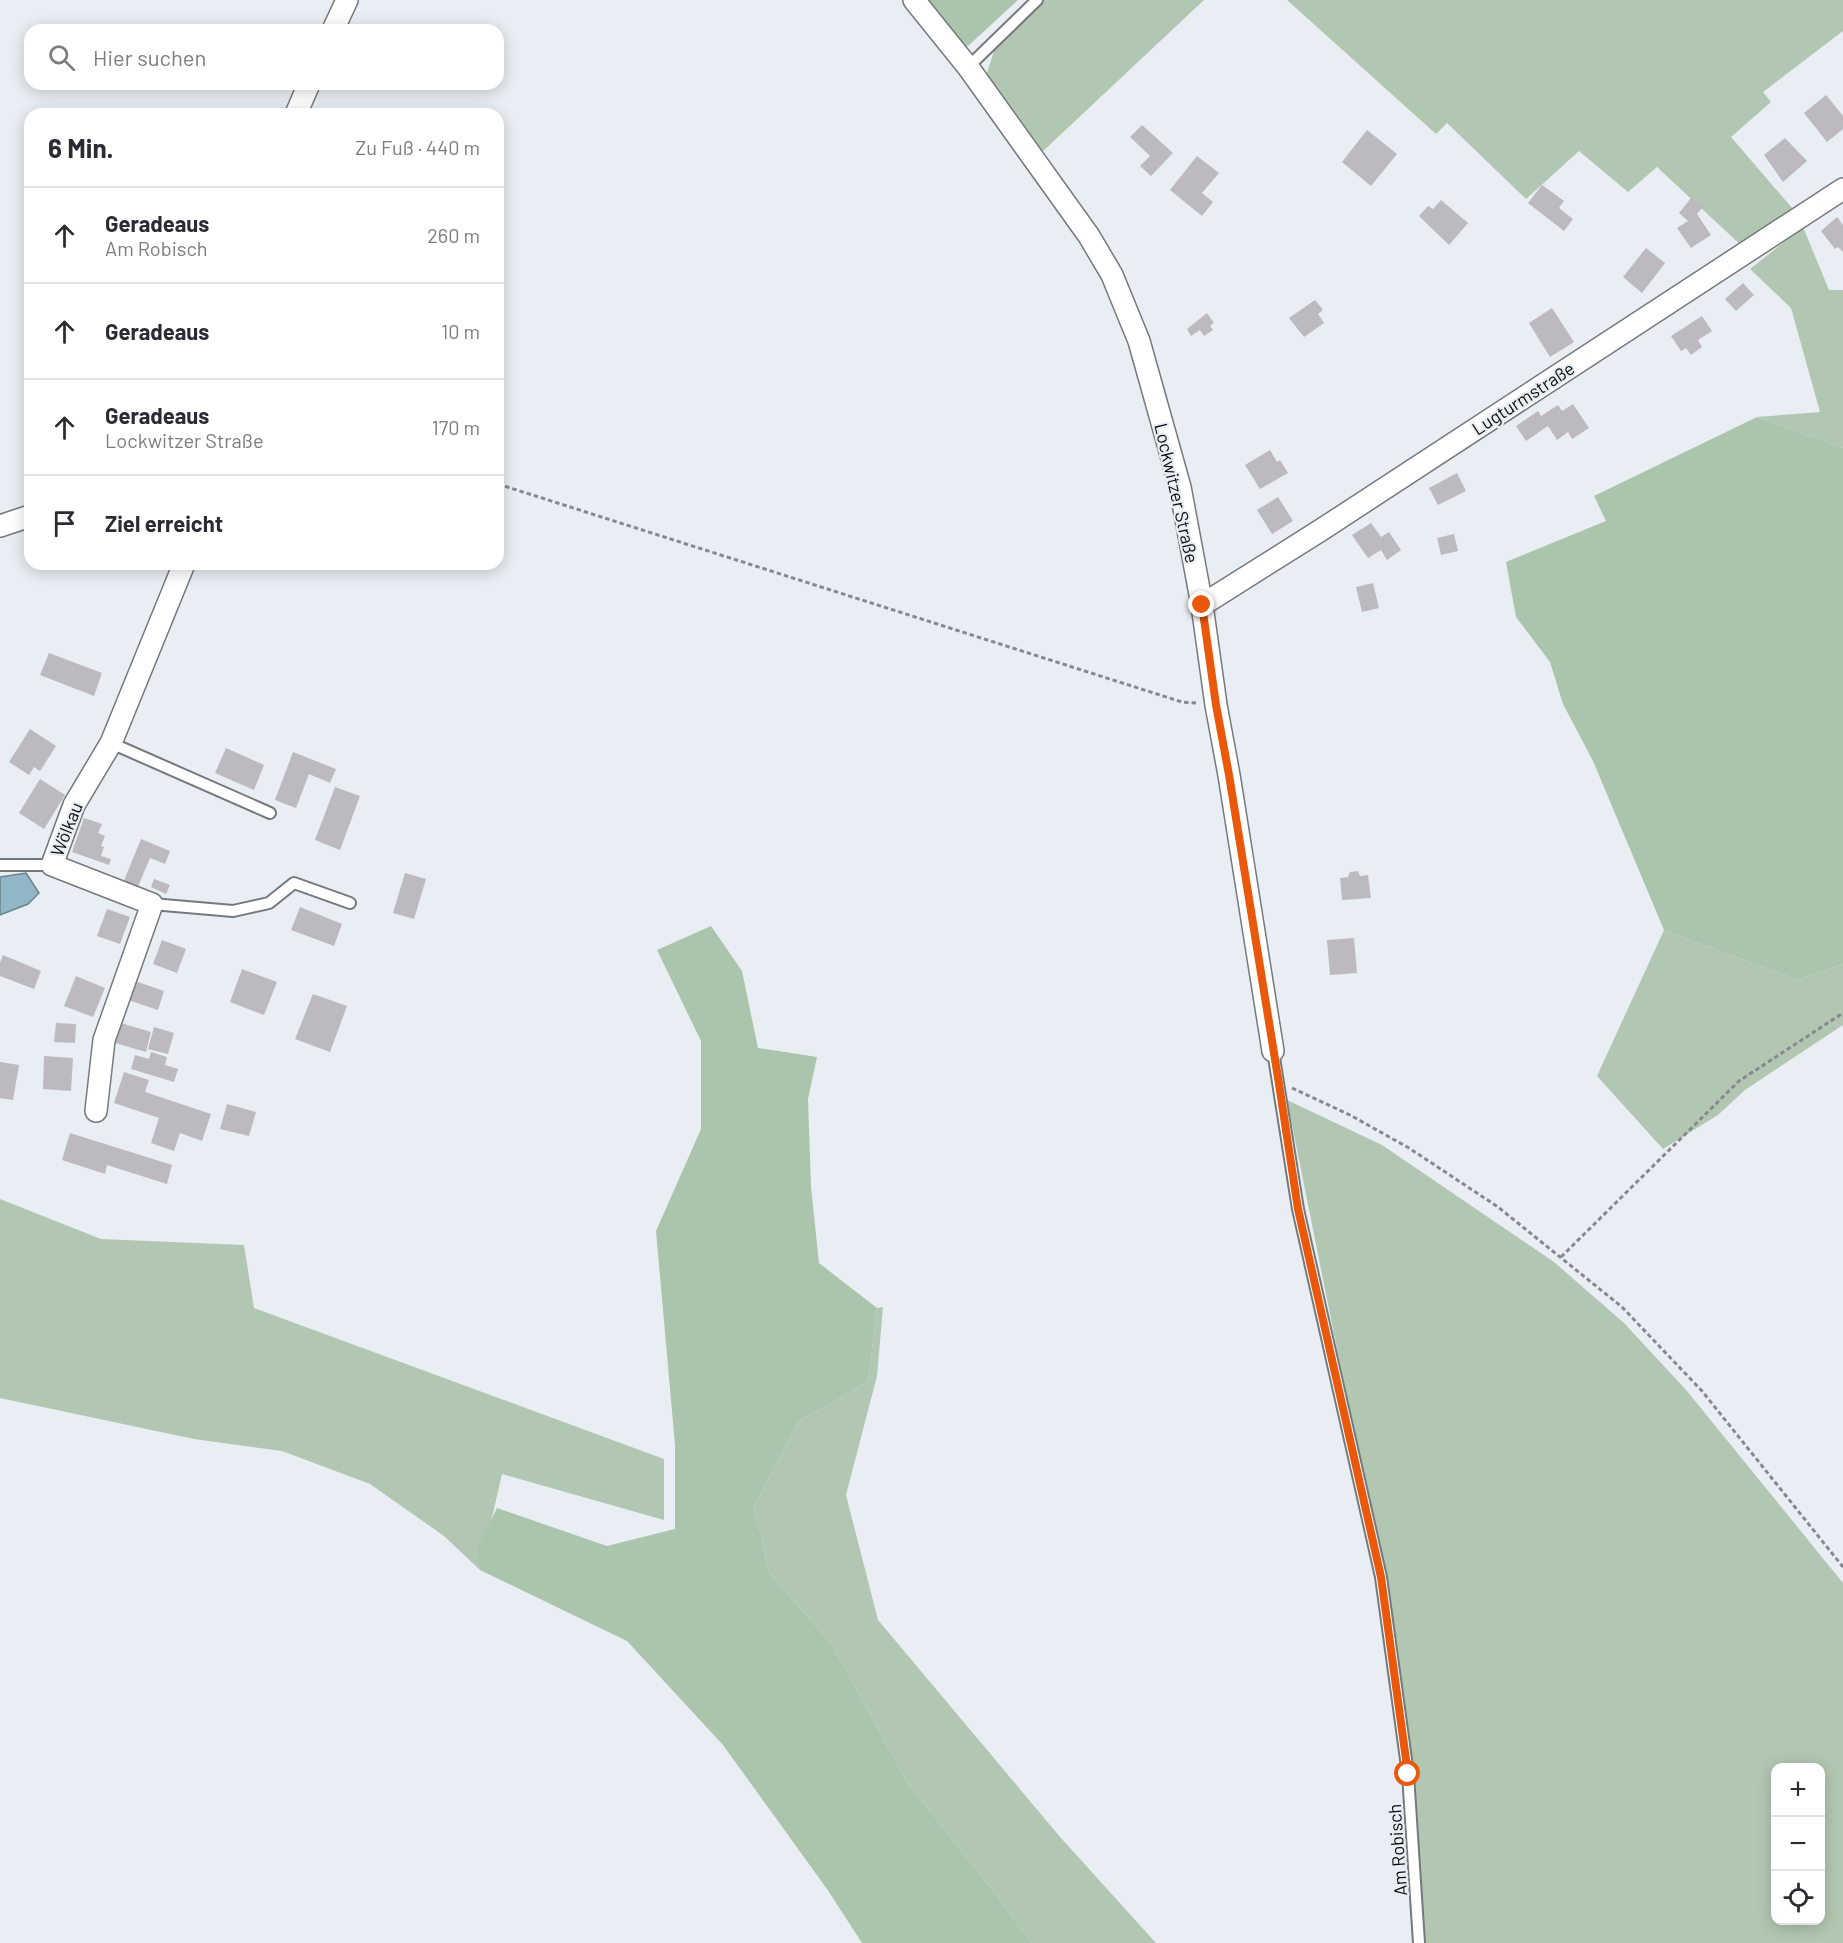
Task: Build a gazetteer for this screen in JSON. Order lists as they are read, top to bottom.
{
  "streets": {
    "street": ["Lugturmstraße", "Lockwitzer Straße", "Wölkau"],
    "lane": ["Am Robisch"]
  },
  "crossings": [
    ["Lugturmstraße", "Lockwitzer Straße"],
    ["Lockwitzer Straße", "Am Robisch"]
  ],
  "page": {
    "search": "Hier suchen",
    "heading": ["6 Min.", "Zu Fuß · 440 m"],
    "list": [
      ["Geradeaus", "Am Robisch", "260 m"],
      ["Geradeaus", "10 m"],
      ["Geradeaus", "Lockwitzer Straße", "170 m"],
      "Ziel erreicht"
    ],
    "map_buttons": ["+", "−"]
  }
}
